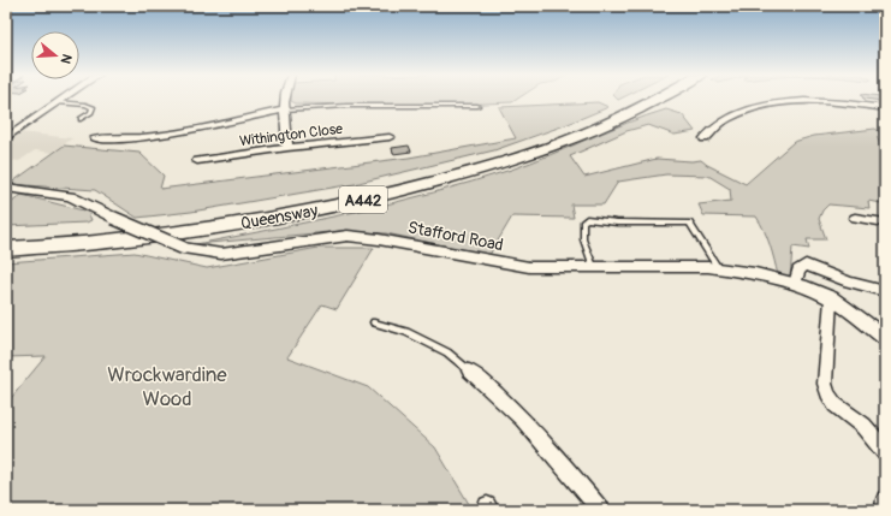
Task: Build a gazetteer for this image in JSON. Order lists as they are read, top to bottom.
{
  "streets": {
    "highway": ["A442", "Queensway"],
    "street": ["Withington Close", "Stafford Road"]
  },
  "parks": ["Wrockwardine Wood"],
  "north": "right"
}
